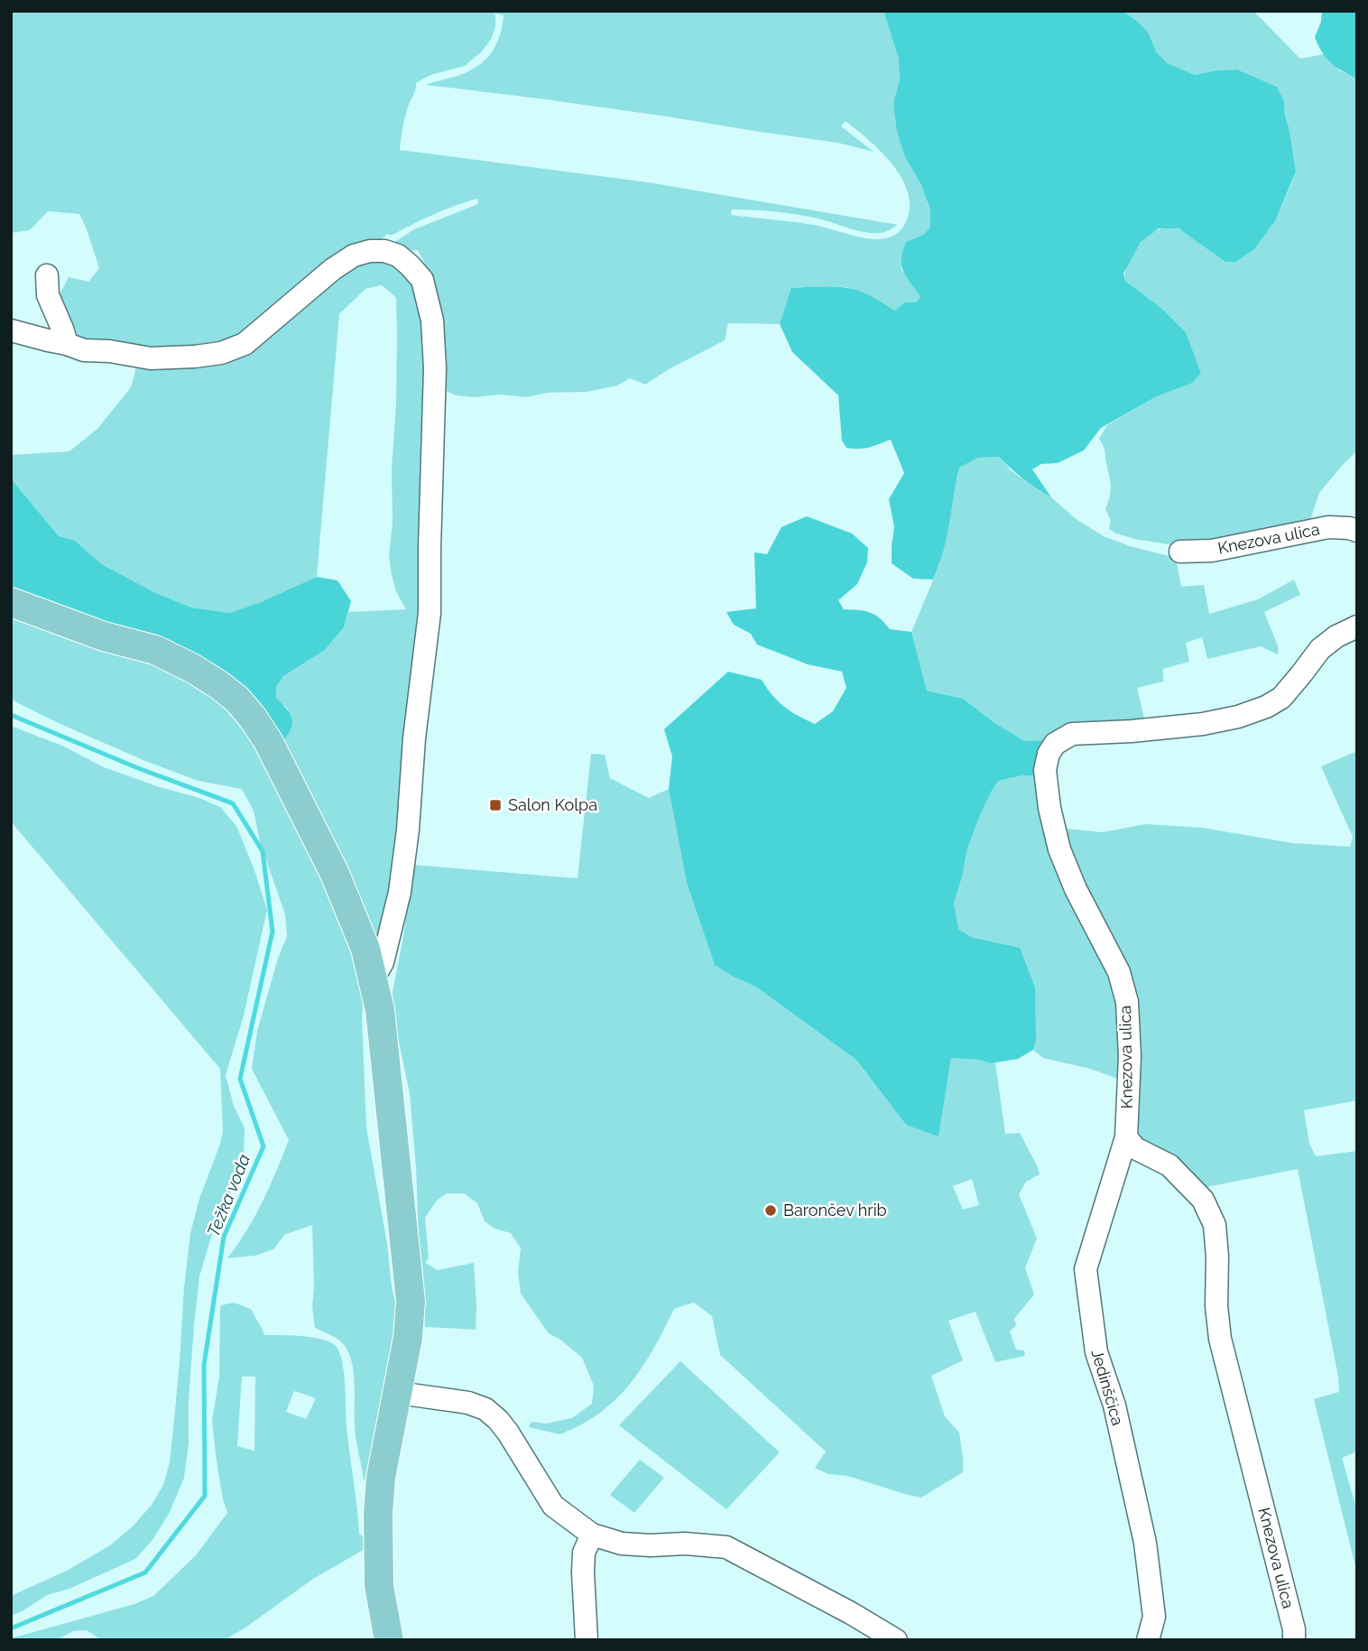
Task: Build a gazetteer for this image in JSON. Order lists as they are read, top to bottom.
{
  "streets": {
    "street": ["Knezova ulica", "Jedinščica"]
  },
  "crossings": [
    ["Knezova ulica", "Jedinščica"]
  ],
  "water": ["Težka voda"],
  "places": {
    "transit": ["Salon Kolpa"],
    "other": ["Barončev hrib"]
  }
}
